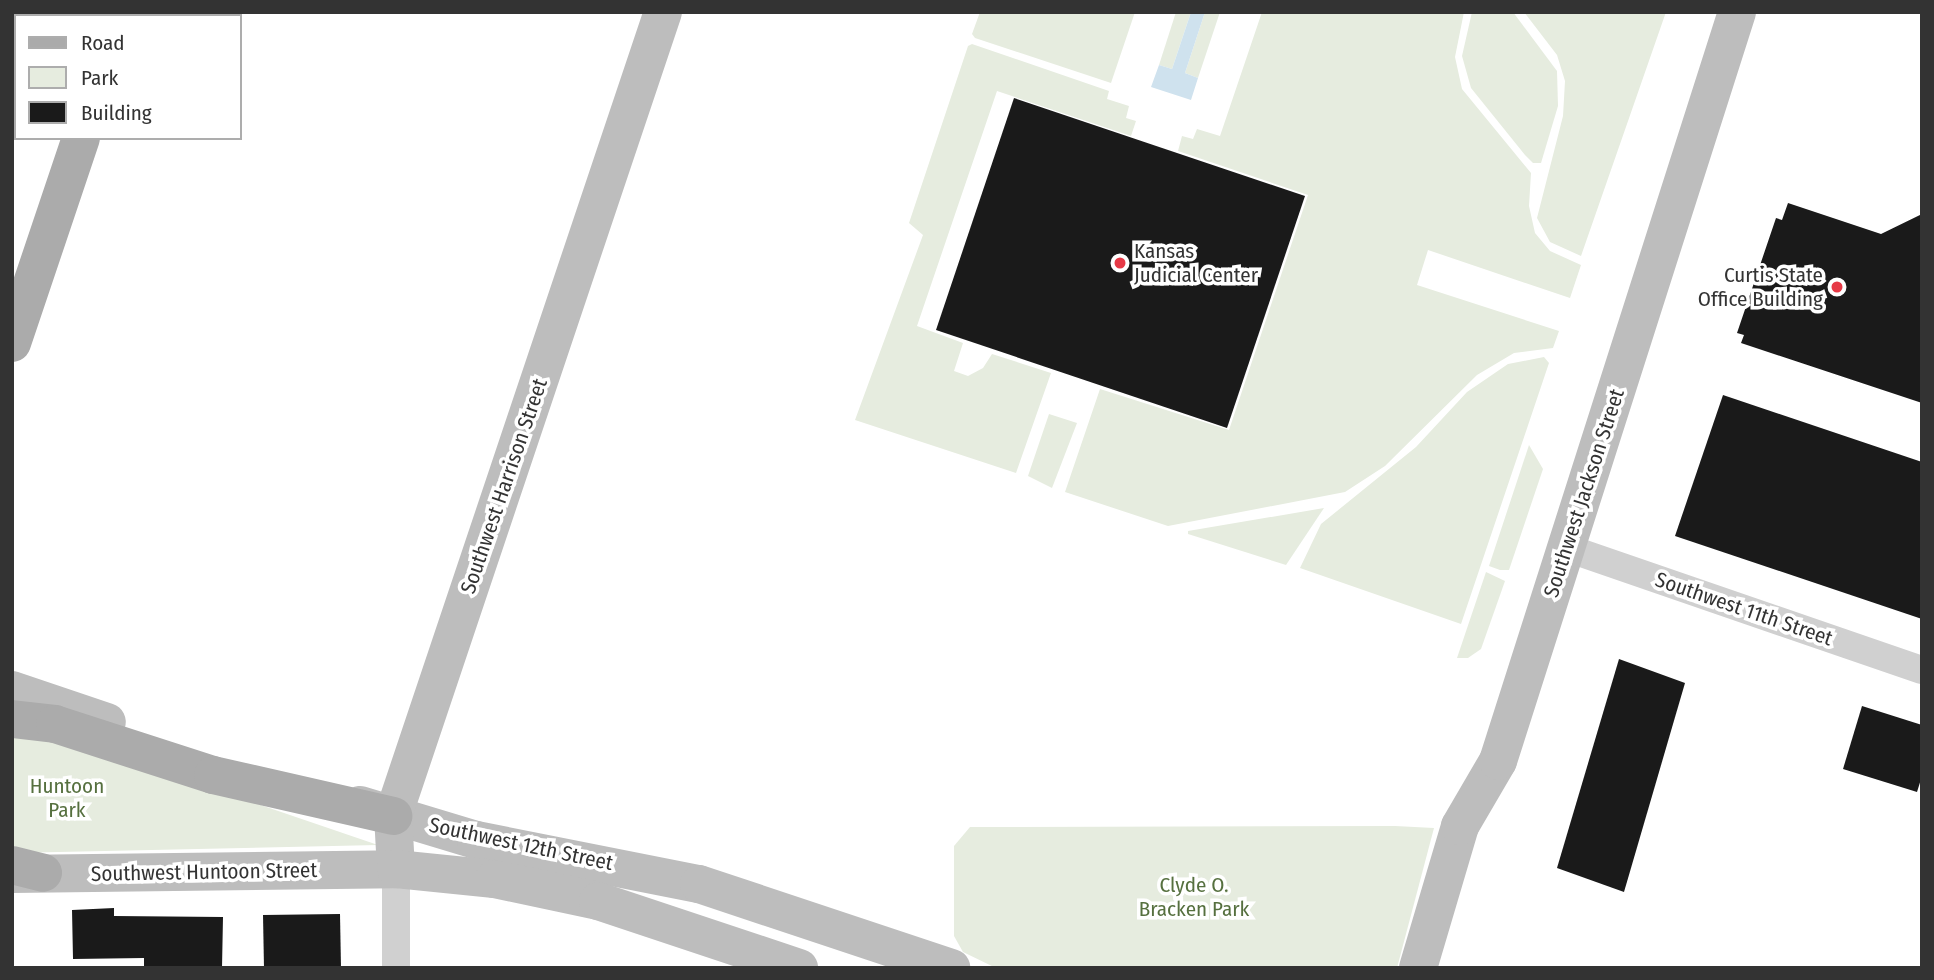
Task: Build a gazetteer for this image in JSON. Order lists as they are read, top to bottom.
{
  "streets": {
    "street": [
      "Southwest Harrison Street",
      "Southwest Jackson Street",
      "Southwest 11th Street",
      "Southwest 12th Street",
      "Southwest Huntoon Street"
    ]
  },
  "crossings": [
    ["Southwest Harrison Street", "Southwest 12th Street"],
    ["Southwest Harrison Street", "Southwest Huntoon Street"],
    ["Southwest Jackson Street", "Southwest 11th Street"],
    ["Southwest 12th Street", "Southwest Huntoon Street"]
  ],
  "parks": ["Huntoon Park", "Clyde O. Bracken Park"],
  "places": ["Kansas Judicial Center", "Curtis State Office Building"],
  "legend": ["Road", "Park", "Building"]
}
